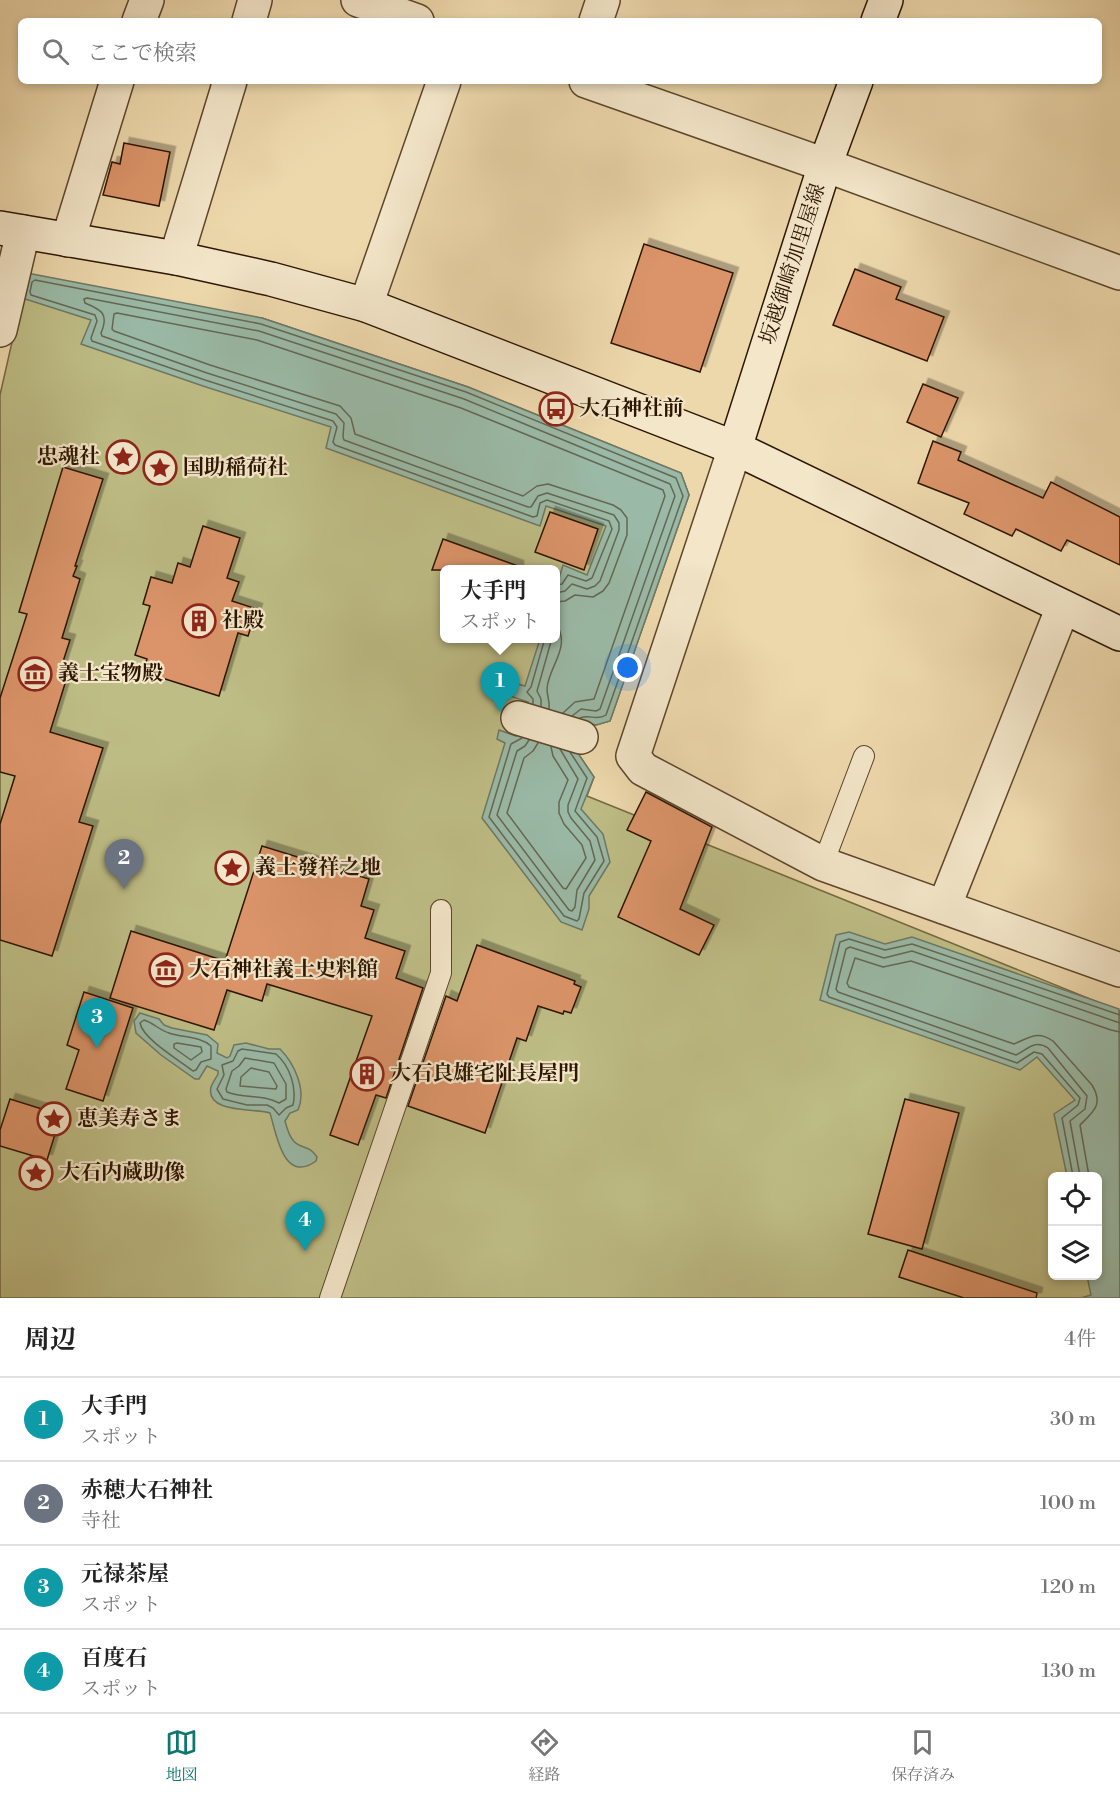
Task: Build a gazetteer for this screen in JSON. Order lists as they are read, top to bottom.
{
  "streets": {
    "street": ["坂越御崎加里屋線"]
  },
  "places": {
    "bus stop": ["大石神社前"],
    "place": [
      "忠魂社",
      "国助稲荷社",
      "義士發祥之地",
      "恵美寿さま",
      "大石内蔵助像"
    ],
    "building": ["社殿", "大石良雄宅阯長屋門"],
    "museum": ["義士宝物殿", "大石神社義士史料館"]
  },
  "page": {
    "search": "ここで検索",
    "popup": ["大手門", "スポット"],
    "pins": [
      "1",
      "2",
      "3",
      "4"
    ],
    "heading": ["周辺", "4件"],
    "list": [
      {
        "mark": "1",
        "name": "大手門",
        "note": "スポット",
        "value": "30 m"
      },
      {
        "mark": "2",
        "name": "赤穂大石神社",
        "note": "寺社",
        "value": "100 m"
      },
      {
        "mark": "3",
        "name": "元禄茶屋",
        "note": "スポット",
        "value": "120 m"
      },
      {
        "mark": "4",
        "name": "百度石",
        "note": "スポット",
        "value": "130 m"
      }
    ],
    "nav": ["地図", "経路", "保存済み"]
  }
}
